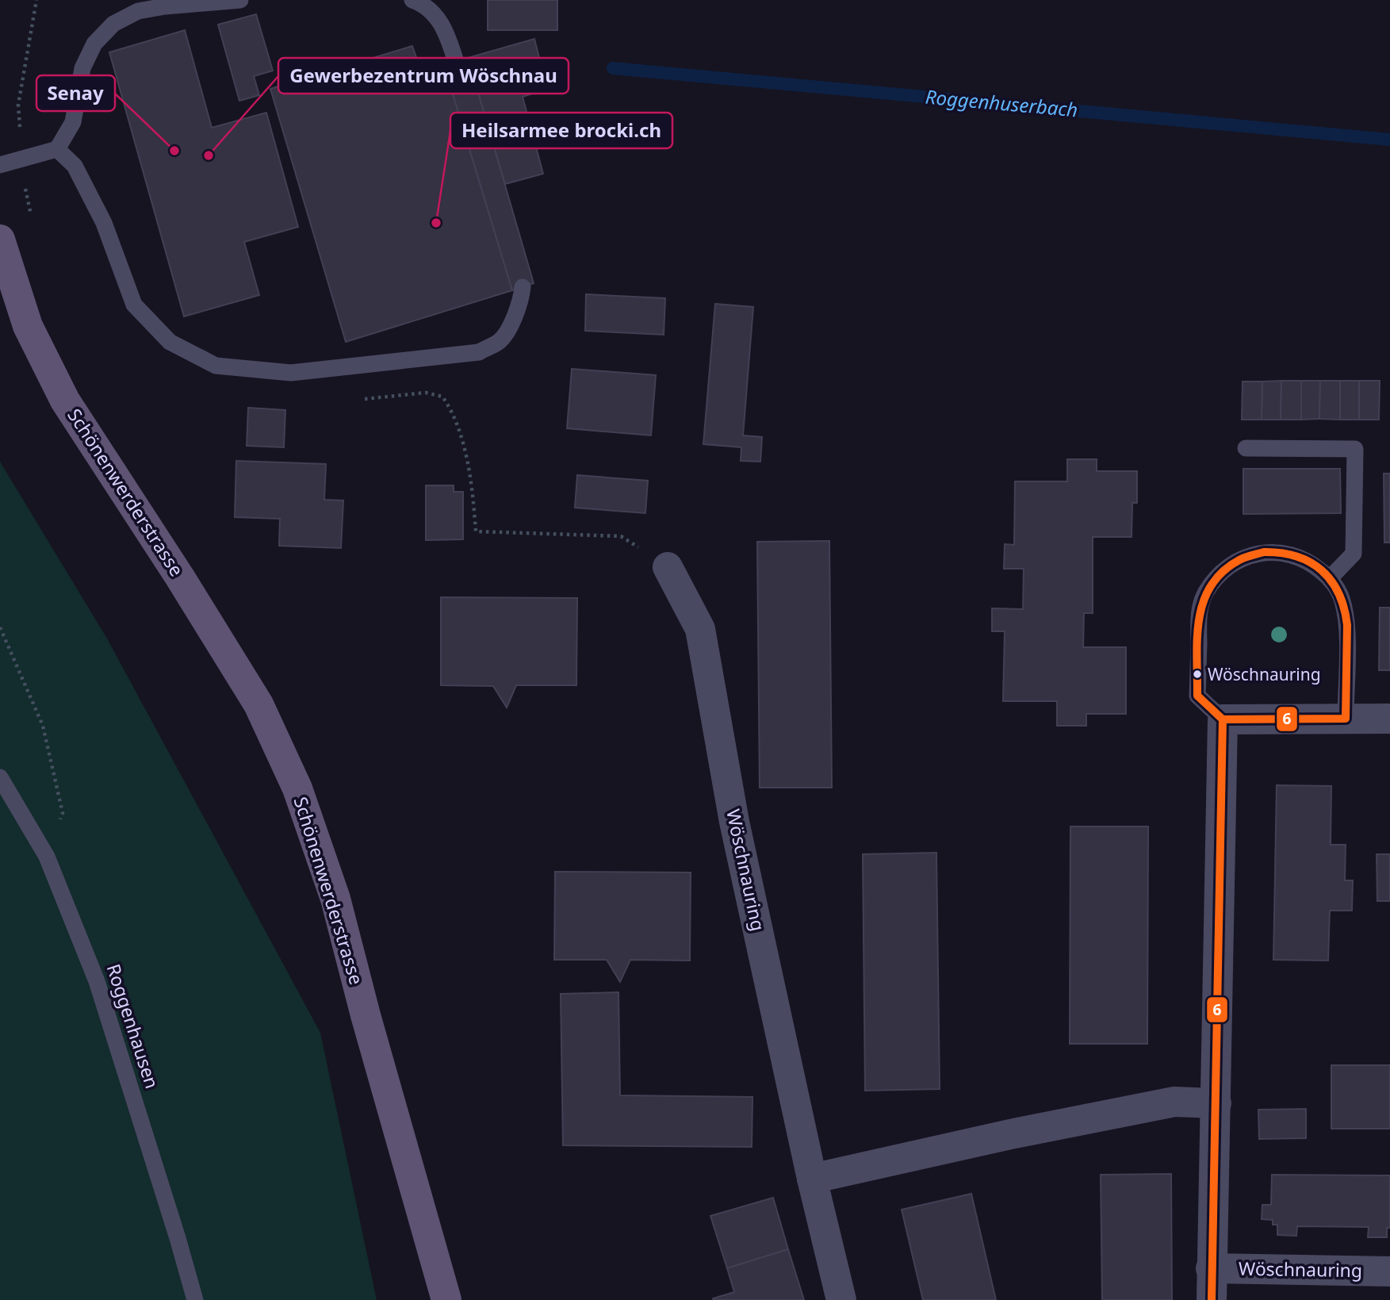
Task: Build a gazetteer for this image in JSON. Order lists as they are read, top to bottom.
{
  "streets": {
    "main road": ["Schönenwerderstrasse"],
    "street": ["Wöschnauring"],
    "lane": ["Roggenhausen"]
  },
  "water": ["Roggenhuserbach"],
  "places": [
    "Senay",
    "Gewerbezentrum Wöschnau",
    "Heilsarmee brocki.ch",
    "Wöschnauring"
  ],
  "lines": ["transit line 6"]
}
